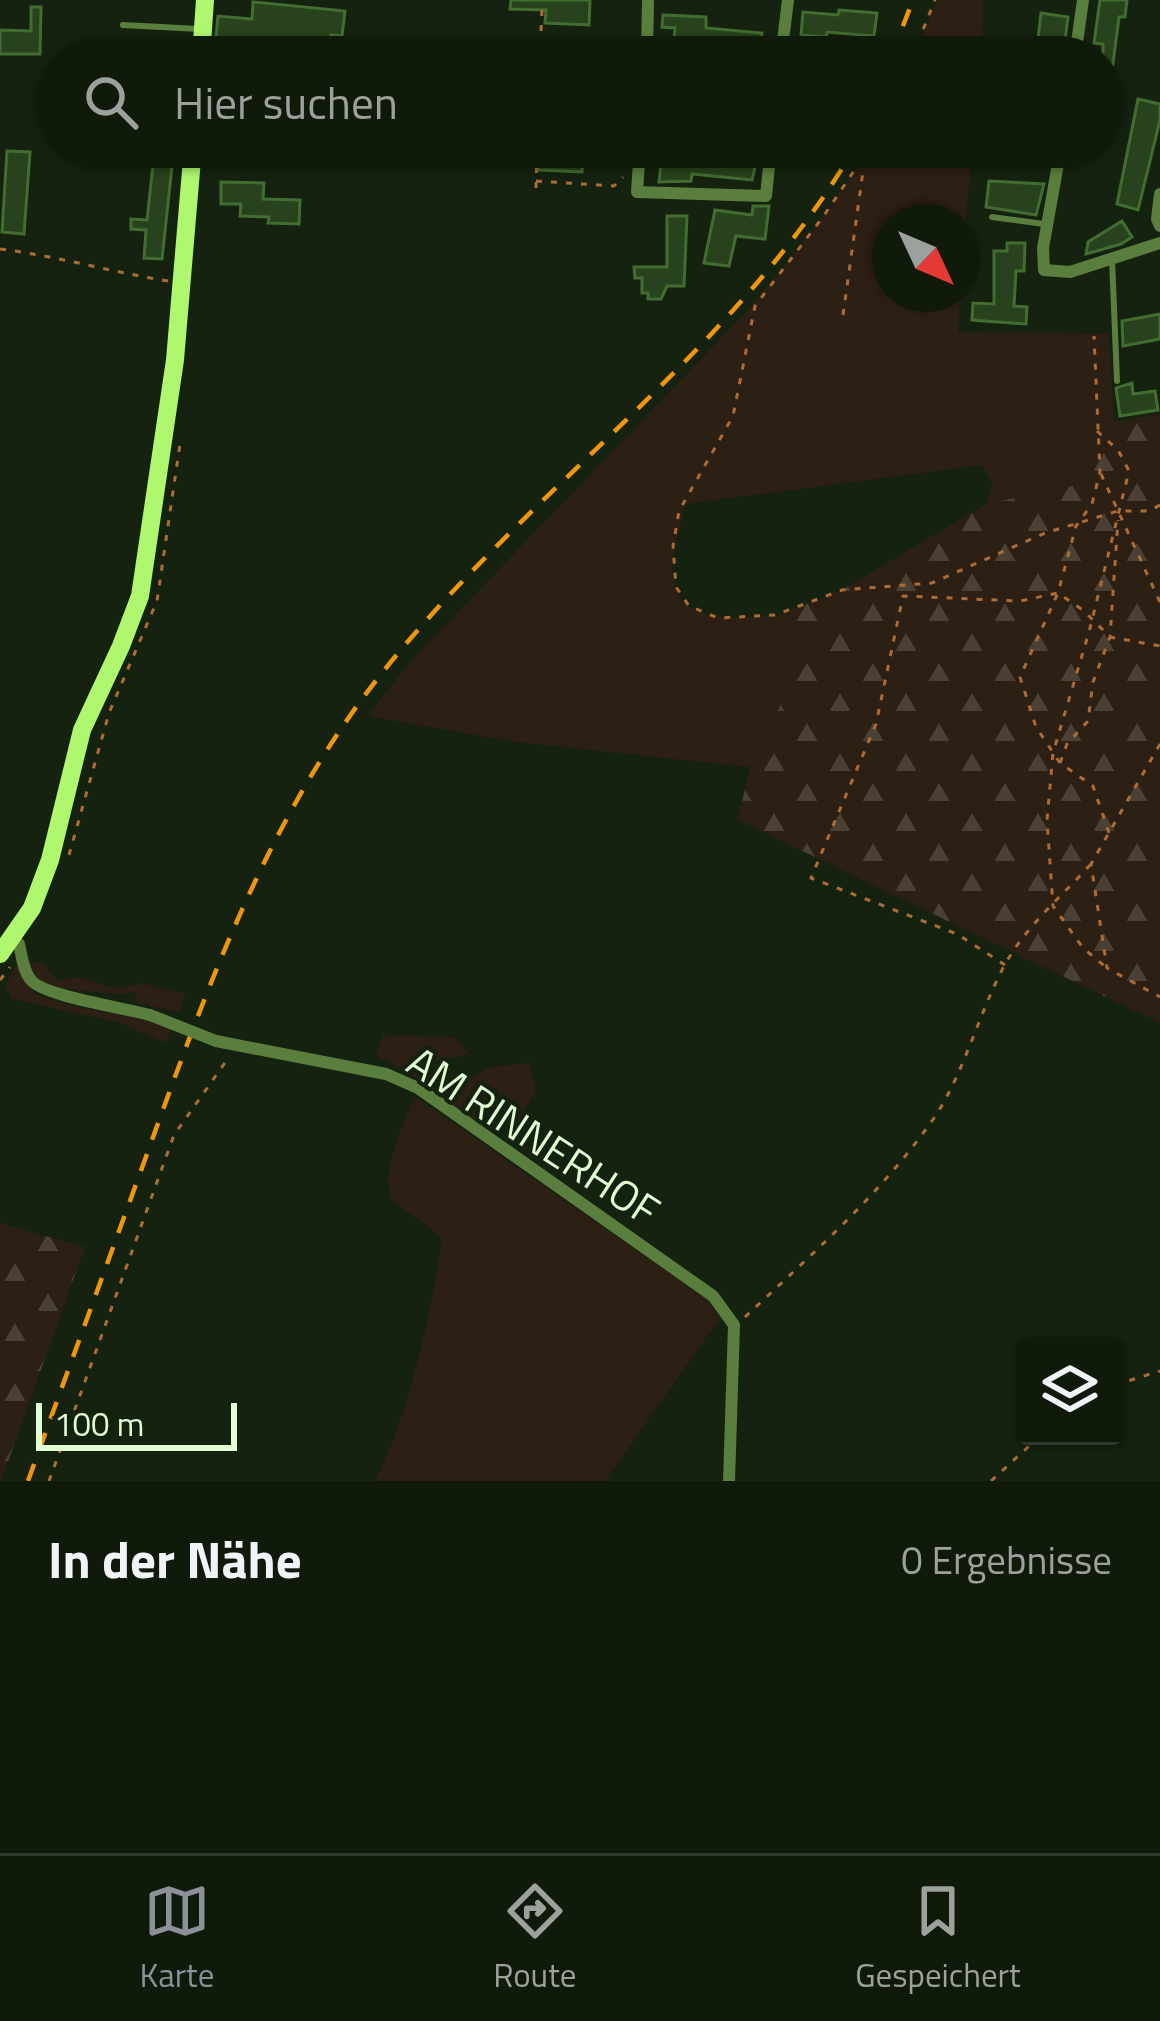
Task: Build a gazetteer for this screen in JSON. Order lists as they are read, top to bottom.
{
  "streets": {
    "street": ["AM RINNERHOF"]
  },
  "scale_bar": "100 m",
  "north": "bottom right",
  "page": {
    "search": "Hier suchen",
    "scale": "100 m",
    "heading": ["In der Nähe", "0 Ergebnisse"],
    "nav": ["Karte", "Route", "Gespeichert"]
  }
}
